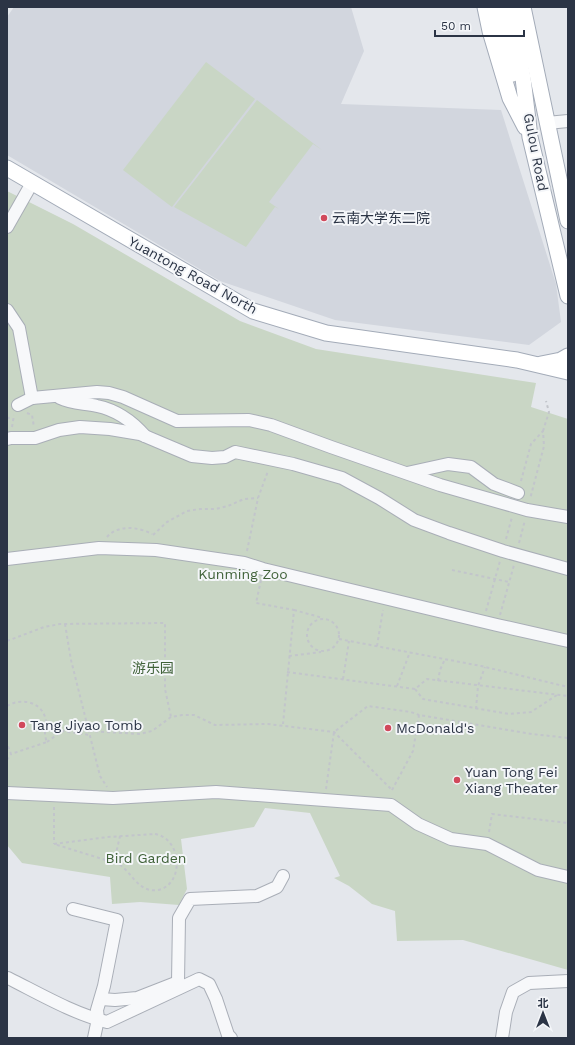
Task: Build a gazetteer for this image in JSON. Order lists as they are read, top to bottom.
{
  "streets": {
    "main road": ["Gulou Road", "Yuantong Road North"]
  },
  "parks": ["Kunming Zoo", "游乐园", "Bird Garden"],
  "places": [
    "云南大学东二院",
    "Tang Jiyao Tomb",
    "McDonald's",
    "Yuan Tong Fei Xiang Theater"
  ],
  "scale_bar": "50 m",
  "north": "top"
}
